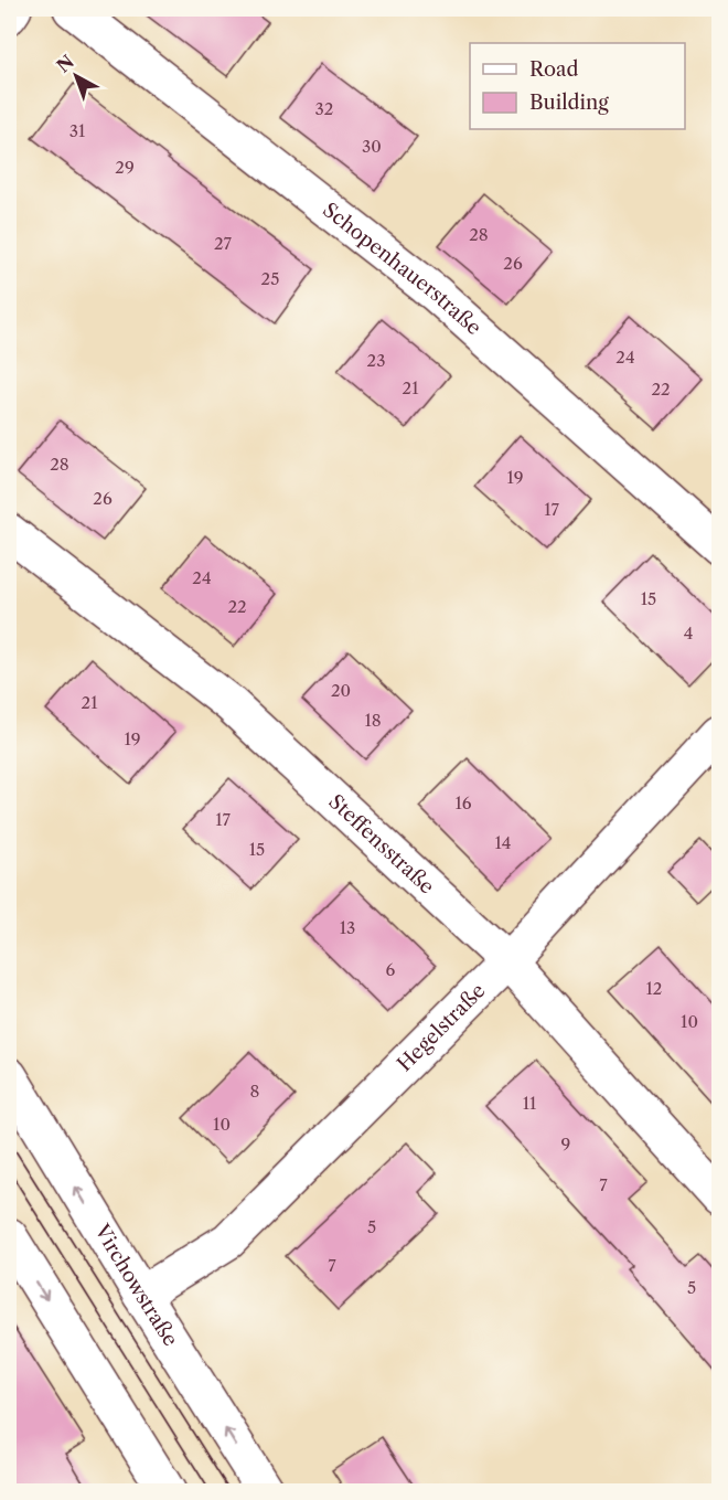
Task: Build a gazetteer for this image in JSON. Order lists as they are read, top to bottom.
{
  "streets": {
    "street": [
      "Schopenhauerstraße",
      "Steffensstraße",
      "Hegelstraße",
      "Virchowstraße"
    ]
  },
  "crossings": [
    ["Steffensstraße", "Hegelstraße"],
    ["Hegelstraße", "Virchowstraße"]
  ],
  "house_numbers": [
    "32",
    "31",
    "30",
    "29",
    "28",
    "27",
    "26",
    "25",
    "24",
    "23",
    "21",
    "22",
    "28",
    "19",
    "26",
    "17",
    "24",
    "15",
    "22",
    "4",
    "20",
    "21",
    "18",
    "19",
    "16",
    "17",
    "14",
    "15",
    "13",
    "6",
    "12",
    "10",
    "8",
    "11",
    "10",
    "9",
    "7",
    "5",
    "7",
    "5"
  ],
  "legend": ["Road", "Building"],
  "north": "top left"
}
